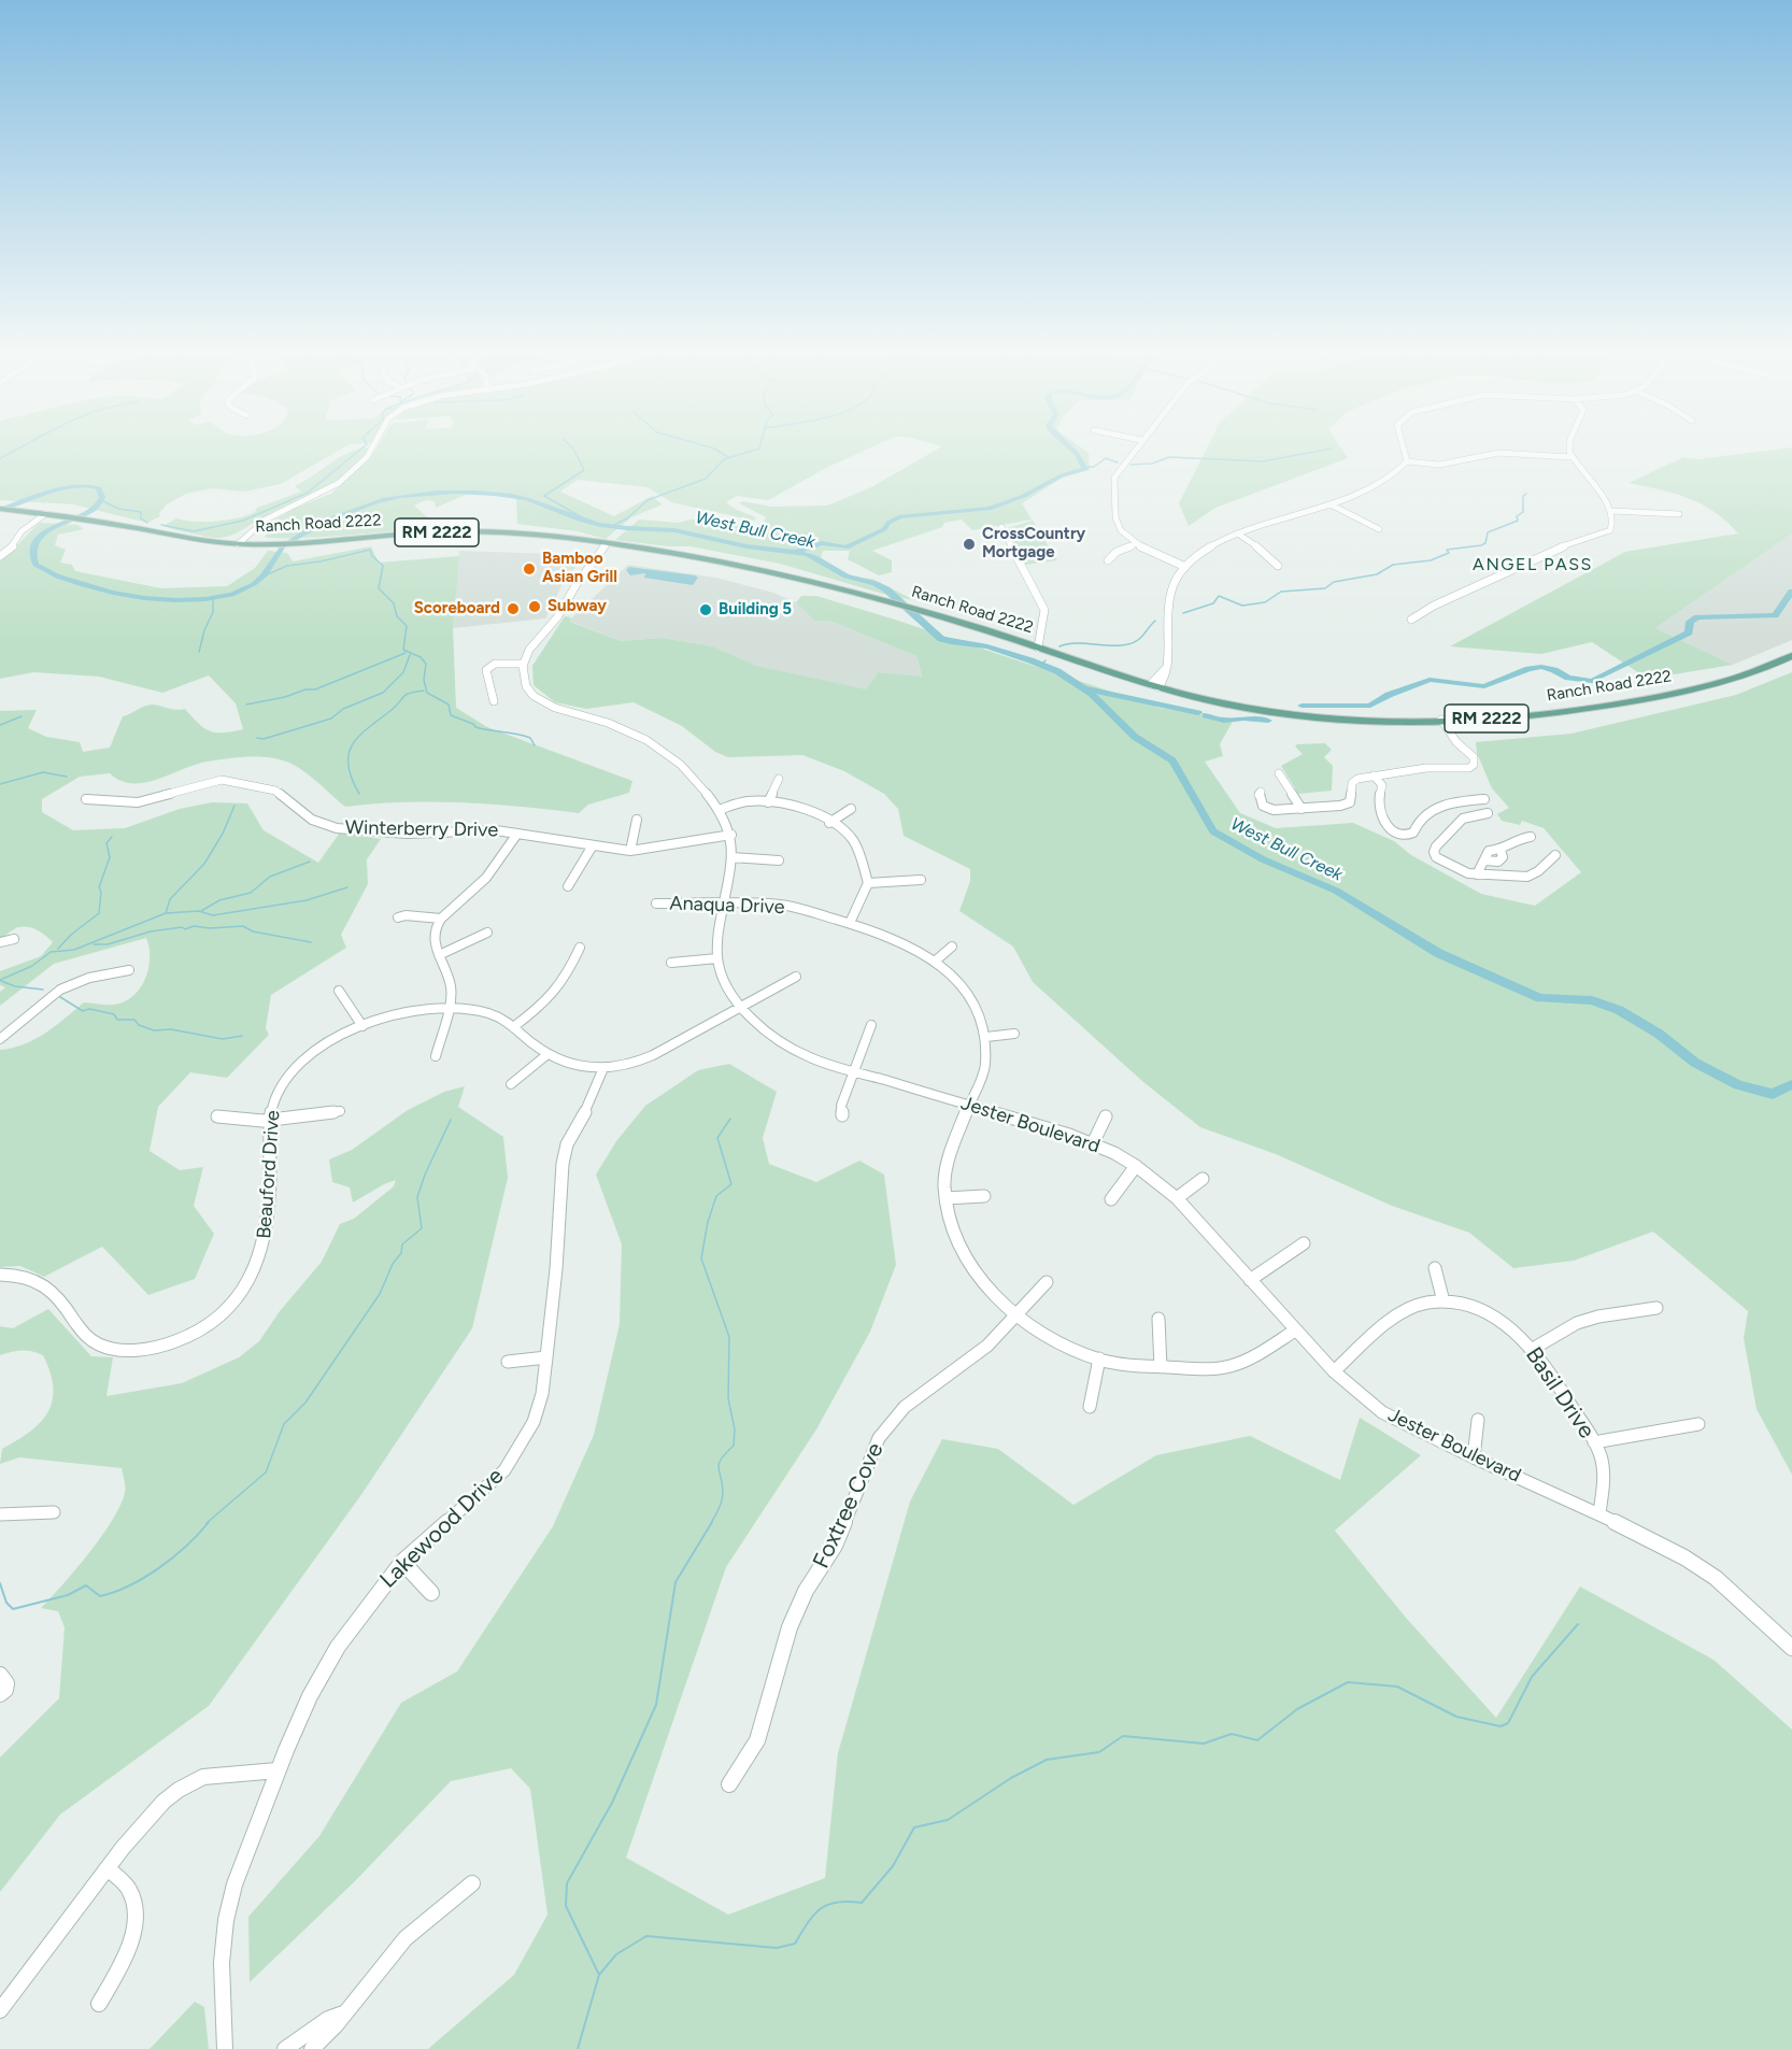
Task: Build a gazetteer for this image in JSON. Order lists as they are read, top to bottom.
{
  "streets": {
    "main road": ["Ranch Road 2222", "RM 2222"],
    "street": [
      "Winterberry Drive",
      "Anaqua Drive",
      "Jester Boulevard",
      "Beauford Drive",
      "Basil Drive",
      "Foxtree Cove",
      "Lakewood Drive"
    ]
  },
  "crossings": [
    ["Winterberry Drive", "Jester Boulevard"],
    ["Anaqua Drive", "Jester Boulevard"],
    ["Anaqua Drive", "Foxtree Cove"],
    ["Jester Boulevard", "Beauford Drive"],
    ["Jester Boulevard", "Basil Drive"],
    ["Beauford Drive", "Lakewood Drive"]
  ],
  "districts": ["ANGEL PASS"],
  "water": ["West Bull Creek"],
  "places": [
    "CrossCountry Mortgage",
    "Bamboo Asian Grill",
    "Subway",
    "Scoreboard",
    "Building 5"
  ]
}
